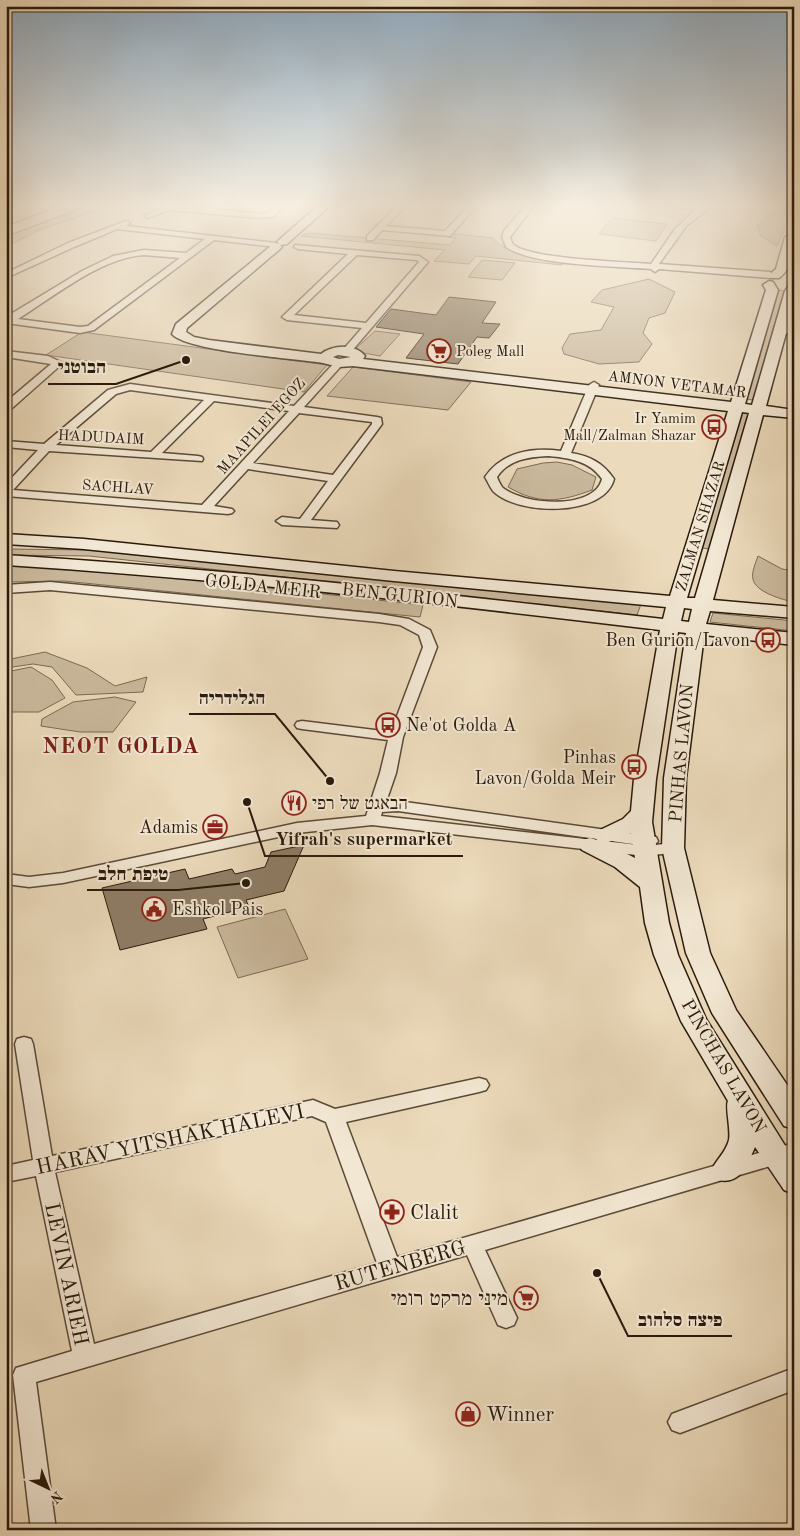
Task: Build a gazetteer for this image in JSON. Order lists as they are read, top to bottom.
{
  "streets": {
    "street": [
      "AMNON VETAMAR",
      "MAAPILEI EGOZ",
      "HADUDAIM",
      "SACHLAV",
      "ZALMAN SHAZAR",
      "GOLDA MEIR",
      "BEN GURION",
      "PINHAS LAVON",
      "PINCHAS LAVON",
      "HARAV YITSHAK HALEVI",
      "RUTENBERG",
      "LEVIN ARIEH"
    ]
  },
  "crossings": [
    ["AMNON VETAMAR", "MAAPILEI EGOZ"],
    ["AMNON VETAMAR", "ZALMAN SHAZAR"],
    ["MAAPILEI EGOZ", "SACHLAV"],
    ["ZALMAN SHAZAR", "BEN GURION"],
    ["ZALMAN SHAZAR", "PINHAS LAVON"],
    ["BEN GURION", "PINHAS LAVON"],
    ["PINCHAS LAVON", "RUTENBERG"],
    ["HARAV YITSHAK HALEVI", "LEVIN ARIEH"],
    ["RUTENBERG", "LEVIN ARIEH"]
  ],
  "districts": ["NEOT GOLDA"],
  "places": {
    "supermarket": ["Poleg Mall", "מיני מרקט רומי"],
    "other": [
      "הבוטני",
      "הגלידריה",
      "Yifrah's supermarket",
      "טיפת חלב",
      "פיצה סלהוב"
    ],
    "bus stop": [
      "Ir Yamim Mall/Zalman Shazar",
      "Ben Gurion/Lavon",
      "Ne'ot Golda A",
      "Pinhas Lavon/Golda Meir"
    ],
    "restaurant": ["הבאגט של רפי"],
    "office": ["Adamis"],
    "public building": ["Eshkol Pais"],
    "pharmacy": ["Clalit"],
    "shop": ["Winner"]
  },
  "north": "bottom right"
}
